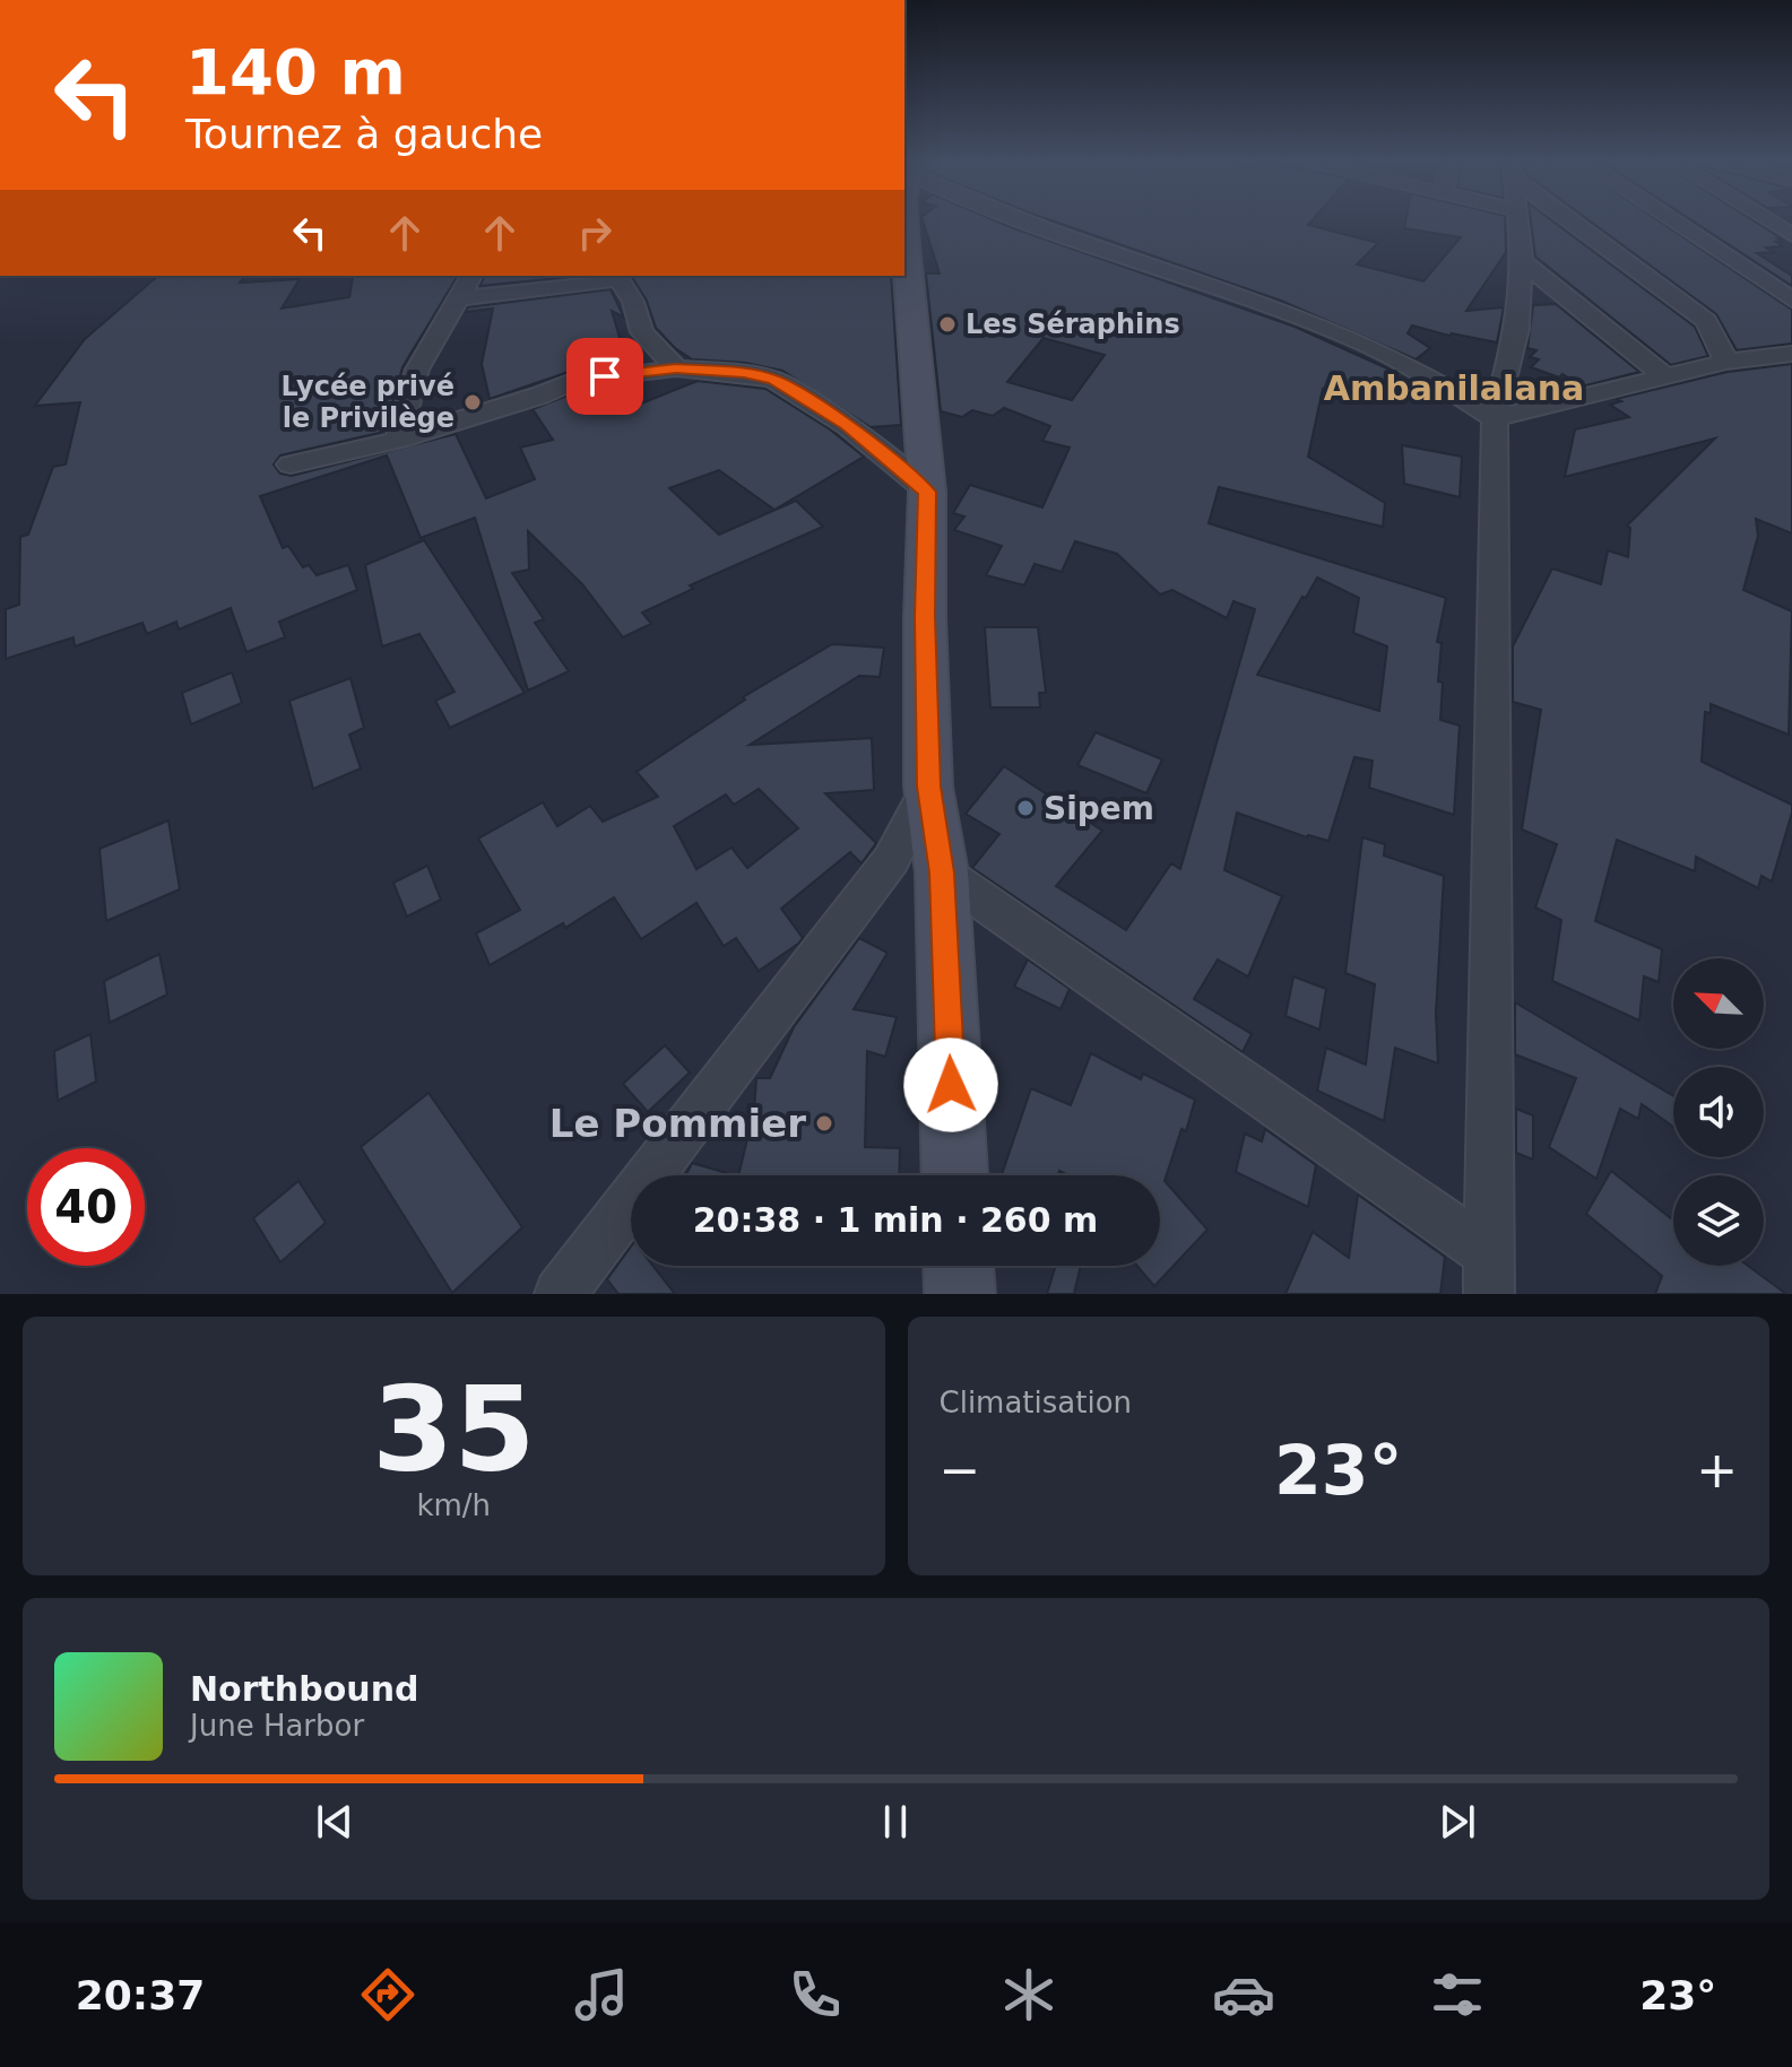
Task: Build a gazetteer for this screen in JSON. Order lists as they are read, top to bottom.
{
  "districts": ["Ambanilalana"],
  "places": [
    "Les Séraphins",
    "Lycée privé le Privilège",
    "Sipem",
    "Le Pommier"
  ],
  "north": "top left",
  "page": {
    "turn": ["140 m", "Tournez à gauche"],
    "limit": "40",
    "trip": "20:38 · 1 min · 260 m",
    "tile": [
      ["35", "km/h"],
      "Climatisation"
    ],
    "heat": ["−", "23°", "+"],
    "song": ["Northbound", "June Harbor"],
    "tabs": ["20:37", "23°"]
  }
}
